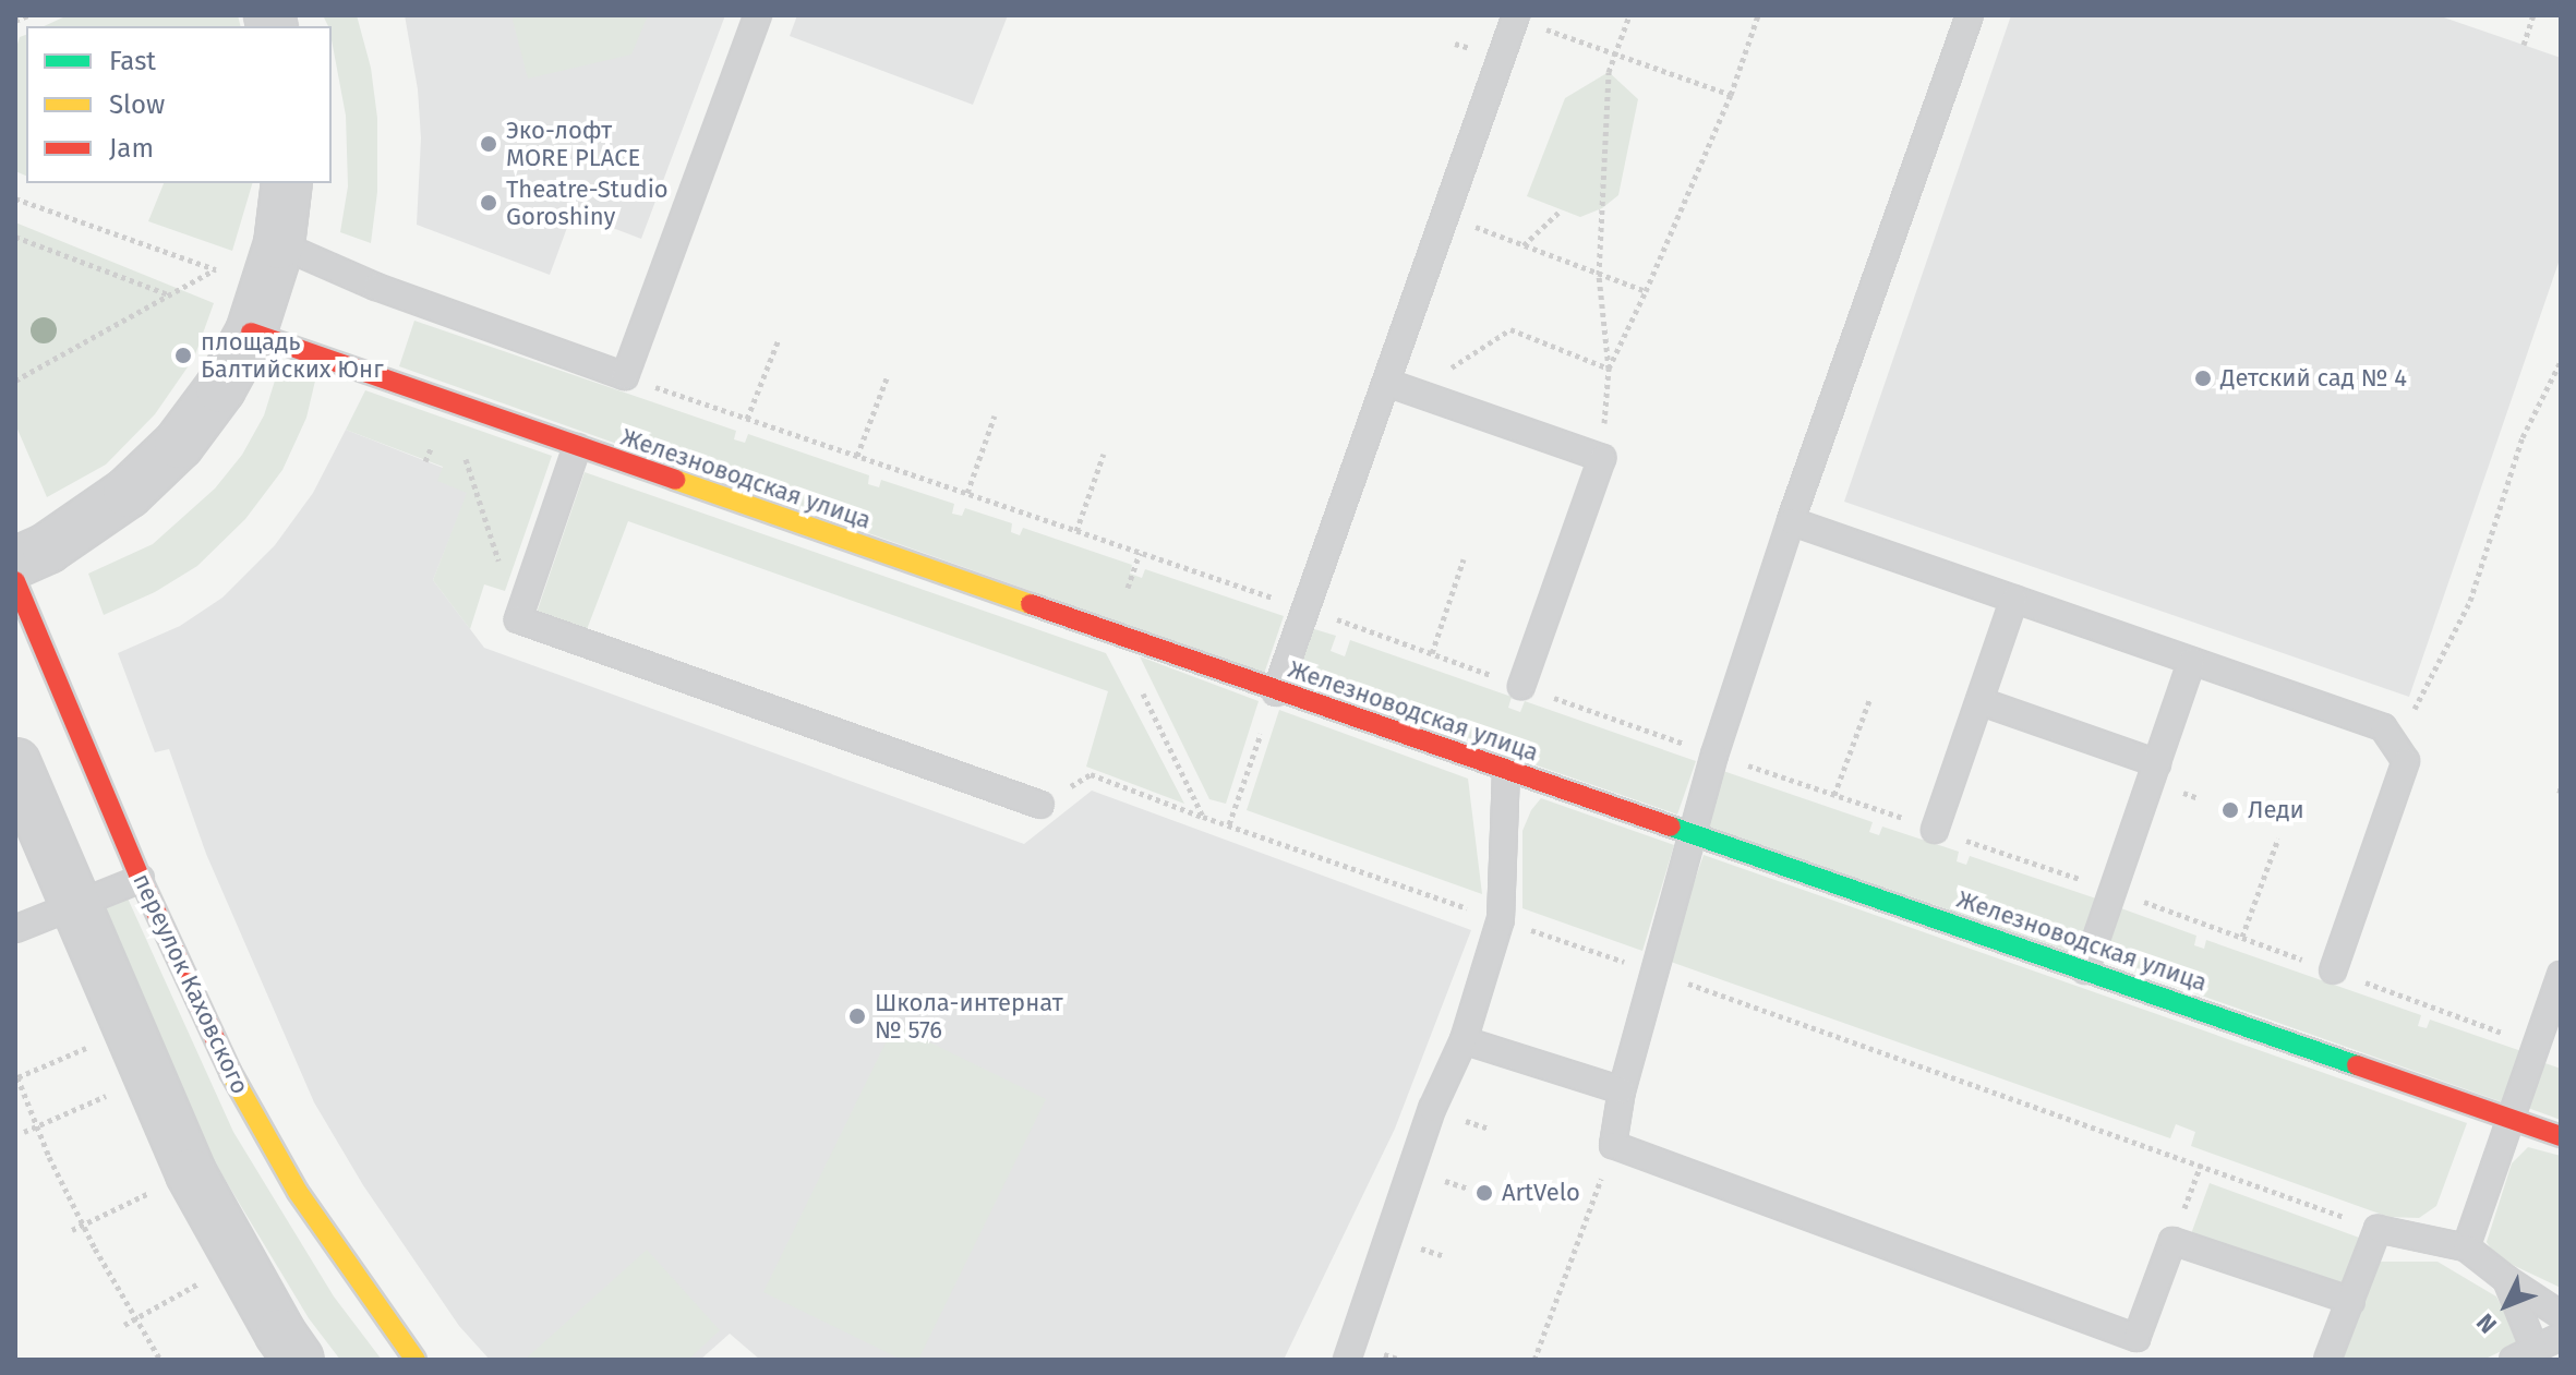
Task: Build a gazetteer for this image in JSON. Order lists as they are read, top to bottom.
{
  "streets": {
    "street": ["Железноводская улица", "переулок Каховского"]
  },
  "places": [
    "Эко-лофт MORE PLACE",
    "Theatre-Studio Goroshiny",
    "площадь Балтийских Юнг",
    "Детский сад № 4",
    "Леди",
    "Школа-интернат № 576",
    "ArtVelo"
  ],
  "legend": ["Fast", "Slow", "Jam"],
  "north": "bottom left"
}
